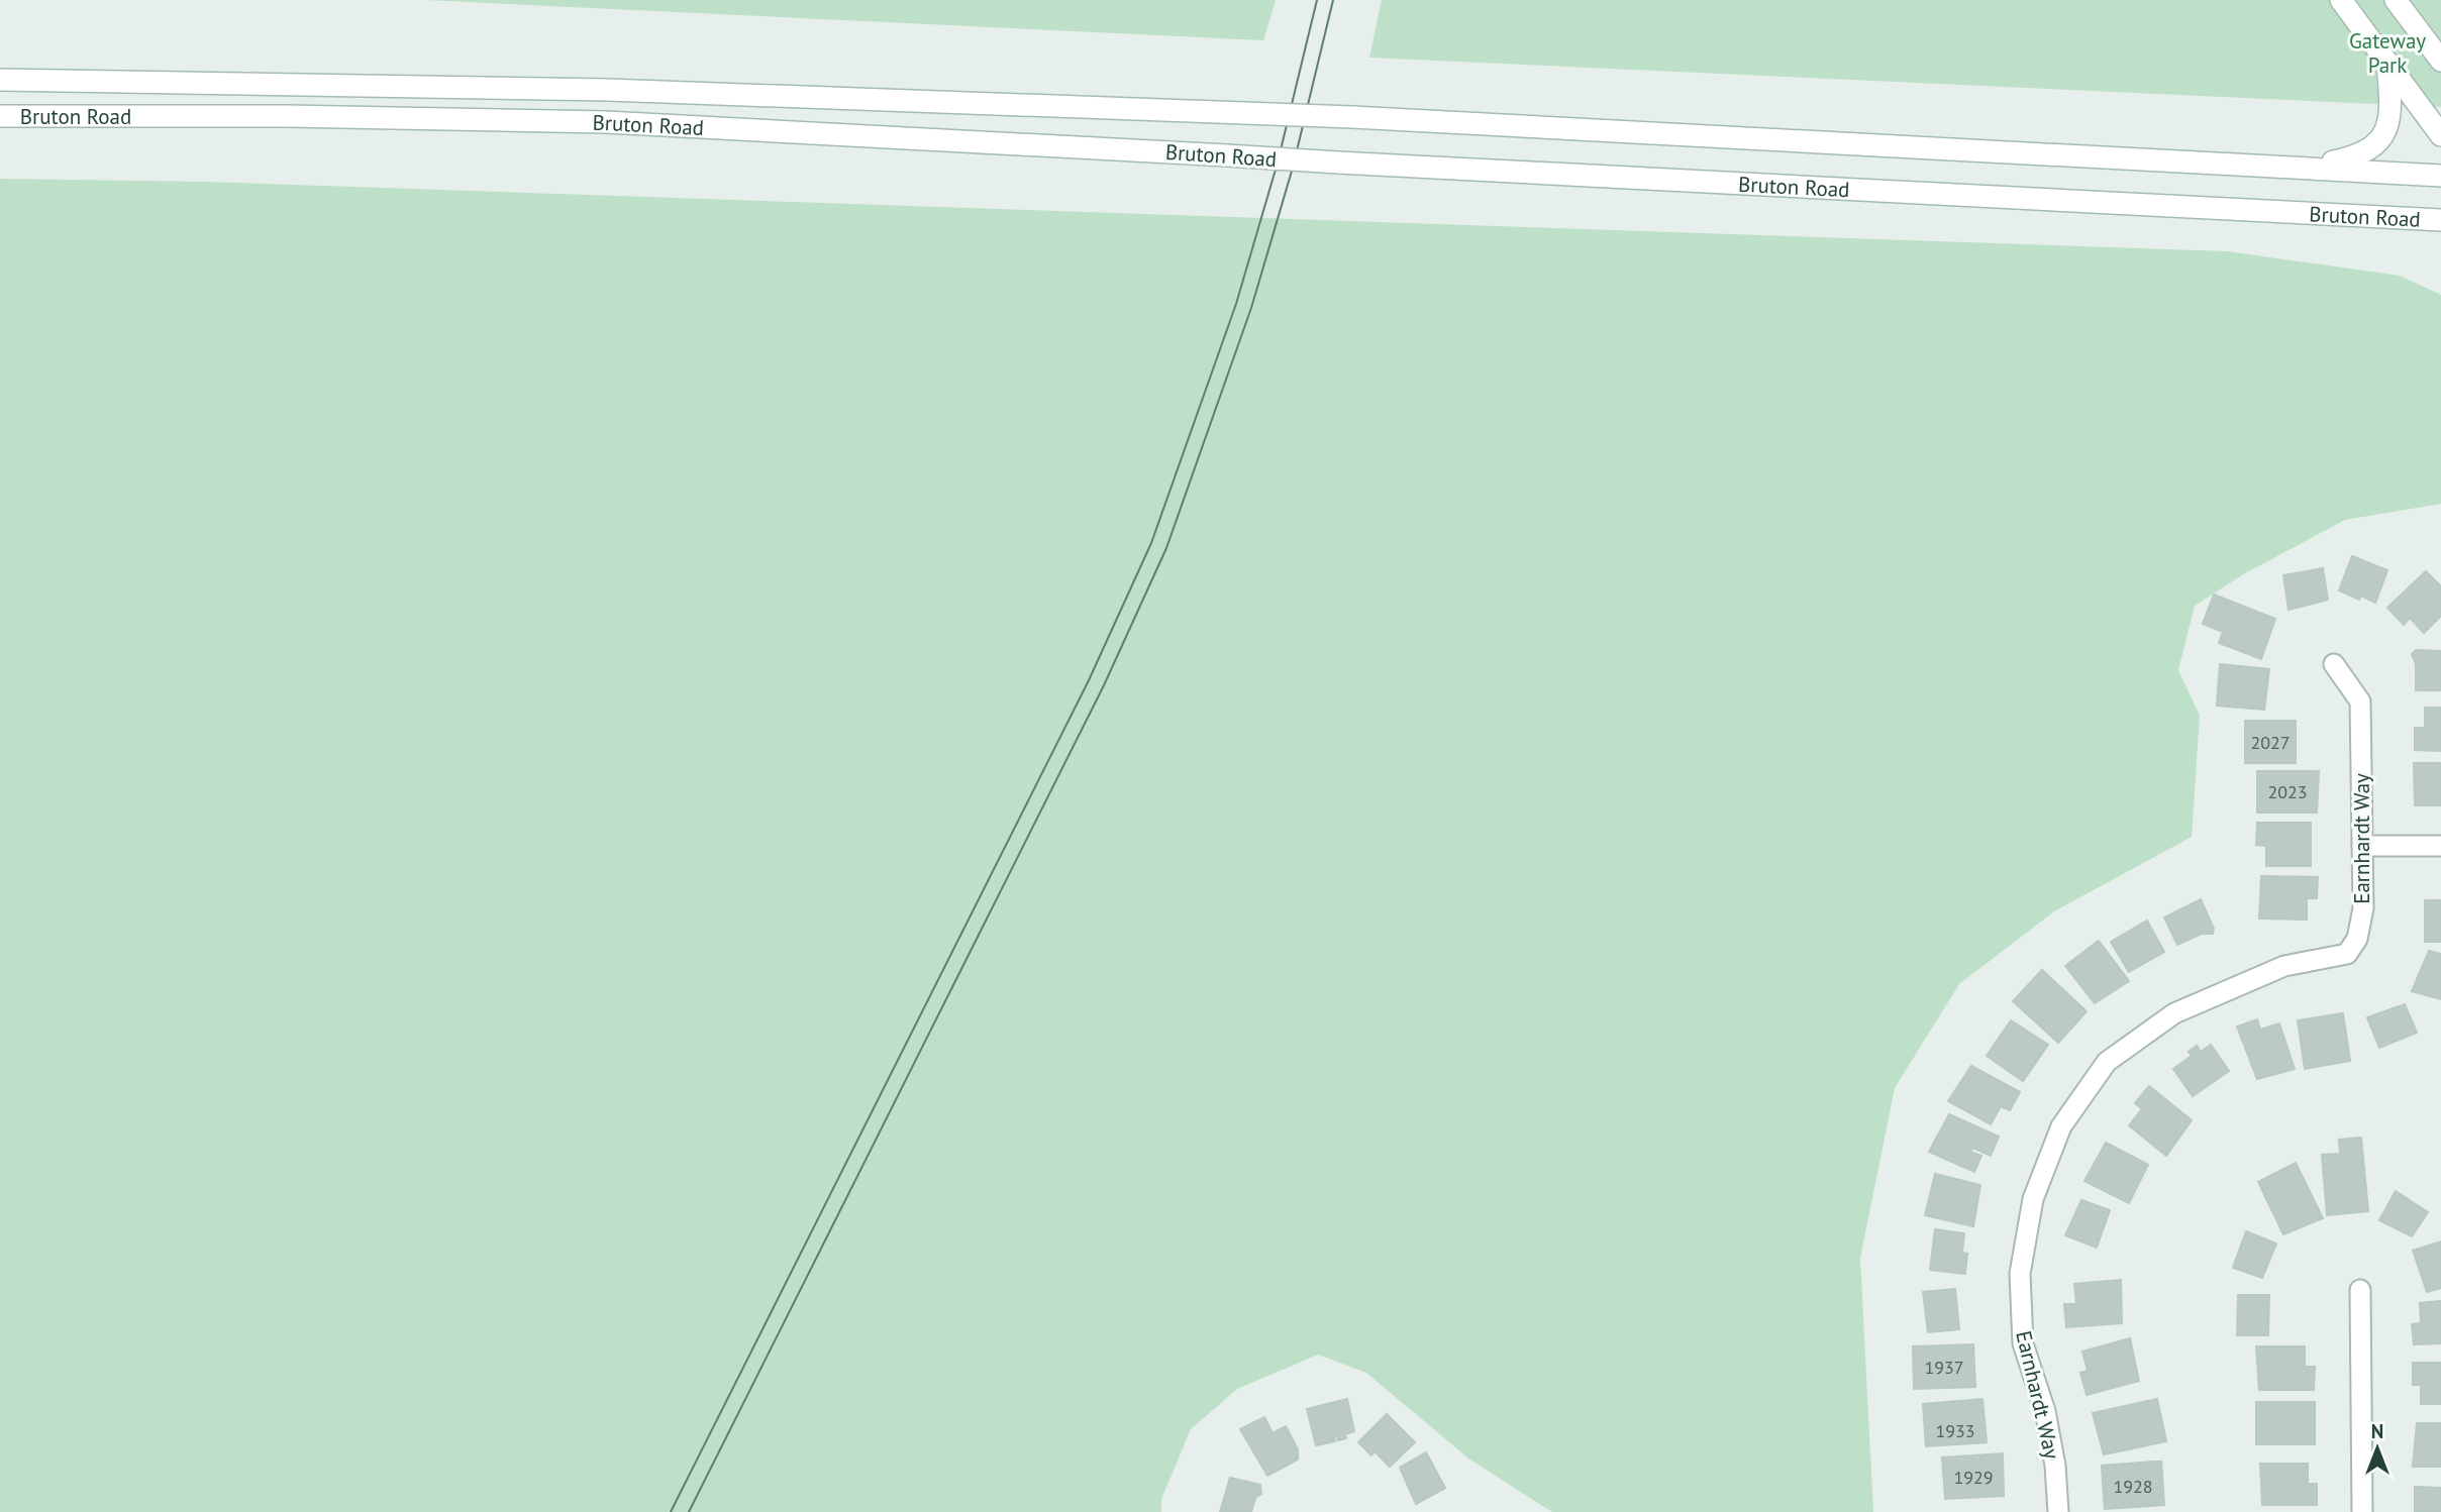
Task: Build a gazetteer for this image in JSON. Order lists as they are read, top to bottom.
{
  "streets": {
    "main road": ["Bruton Road"],
    "street": ["Earnhardt Way"]
  },
  "parks": ["Gateway Park"],
  "house_numbers": [
    "2027",
    "2023",
    "1937",
    "1933",
    "1929",
    "1928"
  ],
  "north": "top"
}
